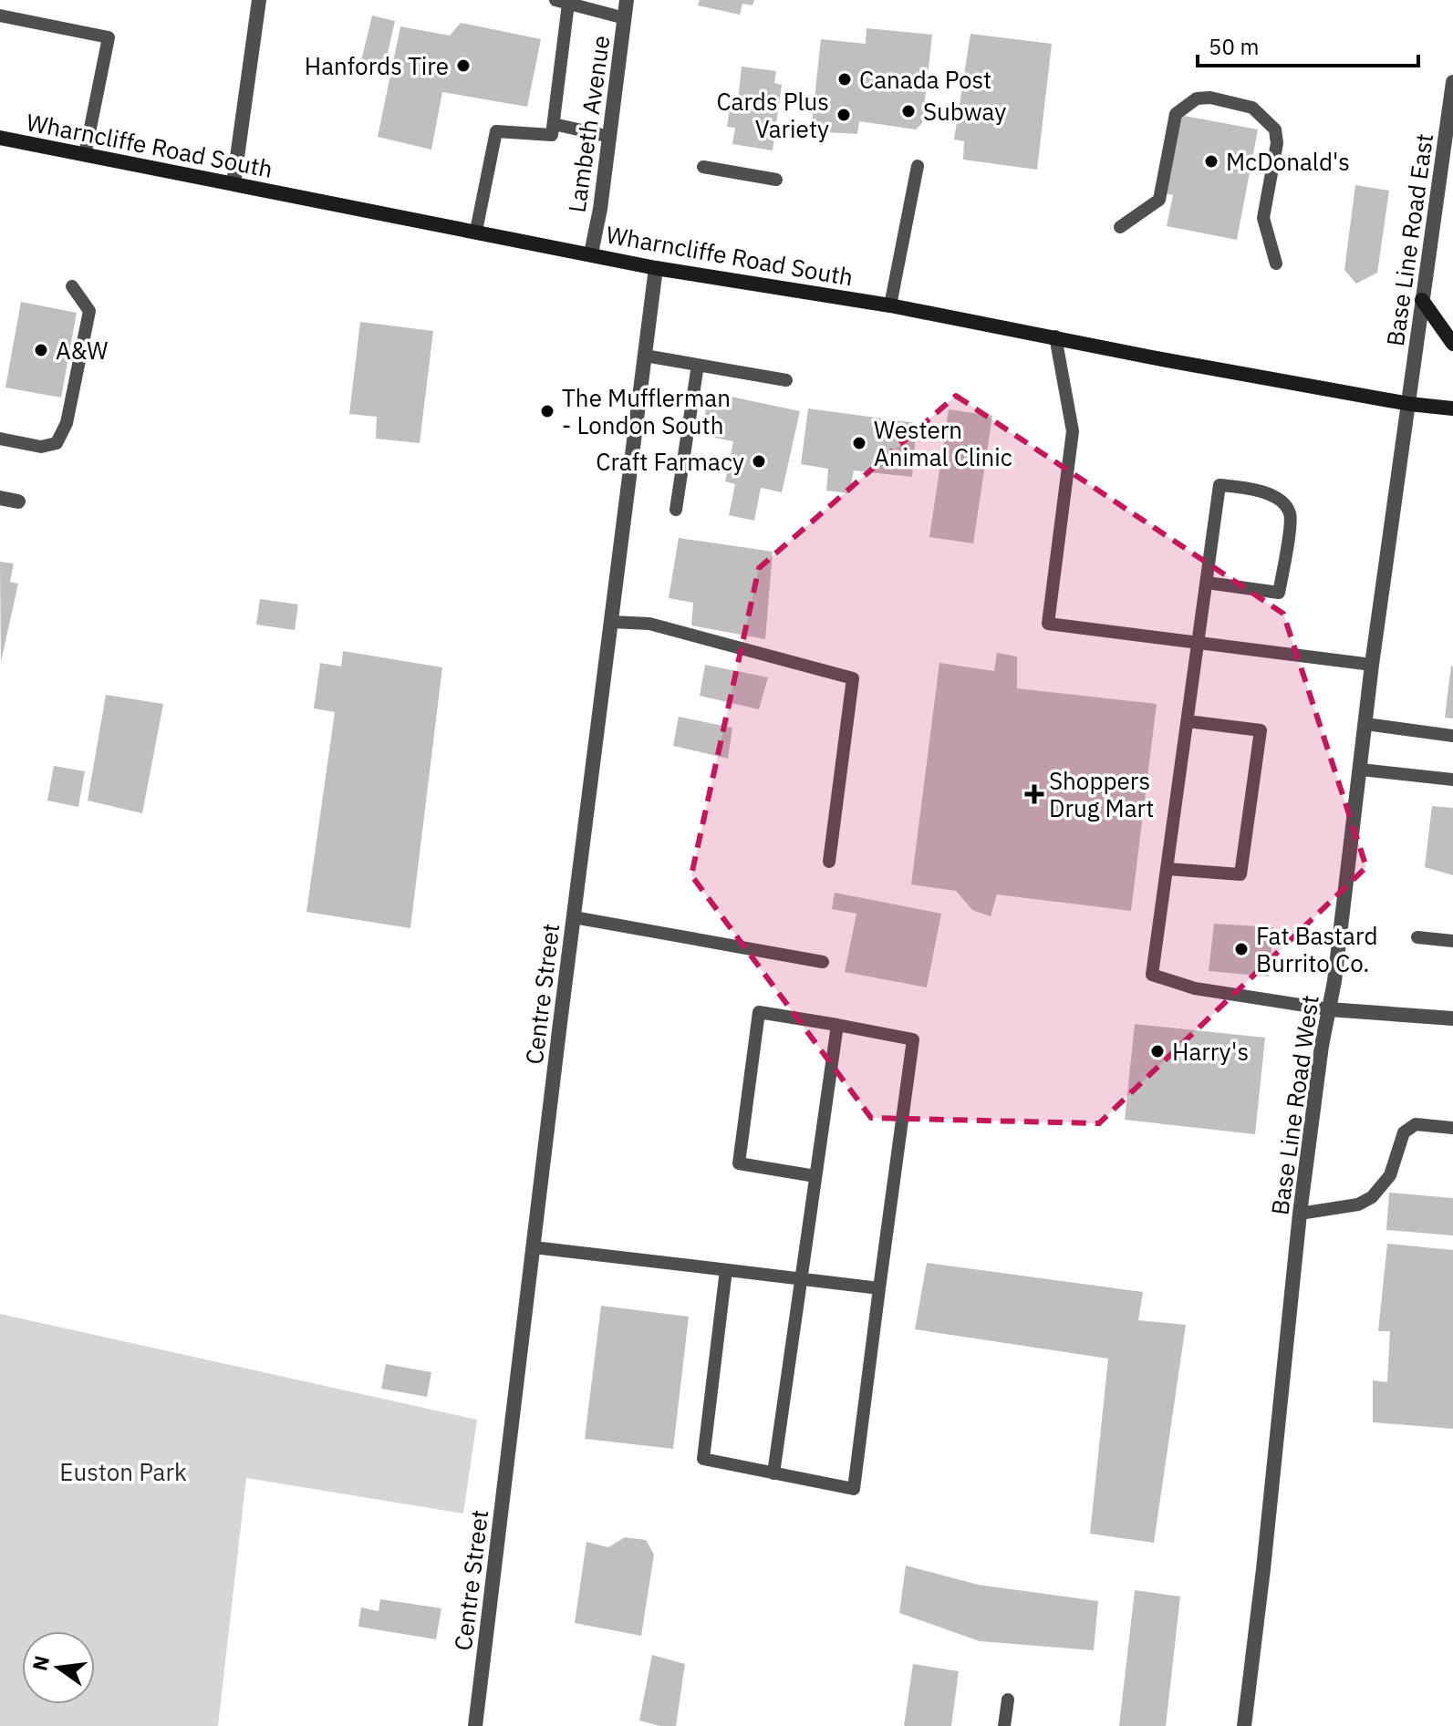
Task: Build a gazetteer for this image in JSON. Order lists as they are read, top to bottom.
{
  "streets": {
    "main road": ["Wharncliffe Road South"],
    "street": [
      "Lambeth Avenue",
      "Base Line Road East",
      "Centre Street",
      "Base Line Road West"
    ]
  },
  "crossings": [
    ["Lambeth Avenue", "Wharncliffe Road South"],
    ["Wharncliffe Road South", "Base Line Road East"],
    ["Wharncliffe Road South", "Centre Street"],
    ["Wharncliffe Road South", "Base Line Road West"],
    ["Base Line Road East", "Base Line Road West"]
  ],
  "parks": ["Euston Park"],
  "places": {
    "other": [
      "Hanfords Tire",
      "Canada Post",
      "Subway",
      "Cards Plus Variety",
      "McDonald's",
      "A&W",
      "The Mufflerman - London South",
      "Western Animal Clinic",
      "Craft Farmacy",
      "Fat Bastard Burrito Co.",
      "Harry's"
    ],
    "health": ["Shoppers Drug Mart"]
  },
  "scale_bar": "50 m",
  "north": "left"
}
